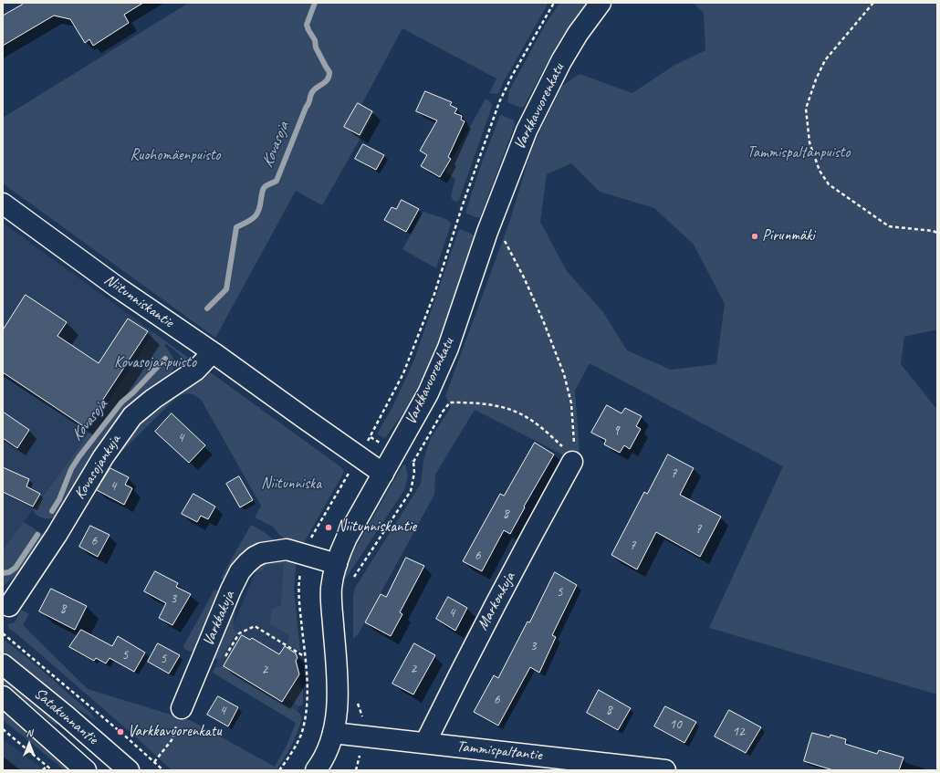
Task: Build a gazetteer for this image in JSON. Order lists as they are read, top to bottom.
{
  "streets": {
    "street": [
      "Varkkavuorenkatu",
      "Niitunniskantie",
      "Kovasojankuja",
      "Markonkuja",
      "Varkkakuja",
      "Satakunnantie",
      "Tammispaltantie"
    ]
  },
  "crossings": [
    ["Varkkavuorenkatu", "Niitunniskantie"],
    ["Varkkavuorenkatu", "Varkkakuja"],
    ["Varkkavuorenkatu", "Tammispaltantie"],
    ["Niitunniskantie", "Kovasojankuja"],
    ["Markonkuja", "Tammispaltantie"]
  ],
  "water": ["Kovasoja"],
  "parks": [
    "Tammispaltanpuisto",
    "Ruohomäenpuisto",
    "Kovasojanpuisto",
    "Niitunniska"
  ],
  "places": ["Pirunmäki", "Niitunniskantie", "Varkkavuorenkatu"],
  "house_numbers": [
    "9",
    "4",
    "7",
    "4",
    "8",
    "7",
    "6",
    "7",
    "6",
    "5",
    "3",
    "8",
    "4",
    "3",
    "5",
    "5",
    "2",
    "2",
    "6",
    "8",
    "4",
    "10",
    "12"
  ],
  "north": "top"
}
